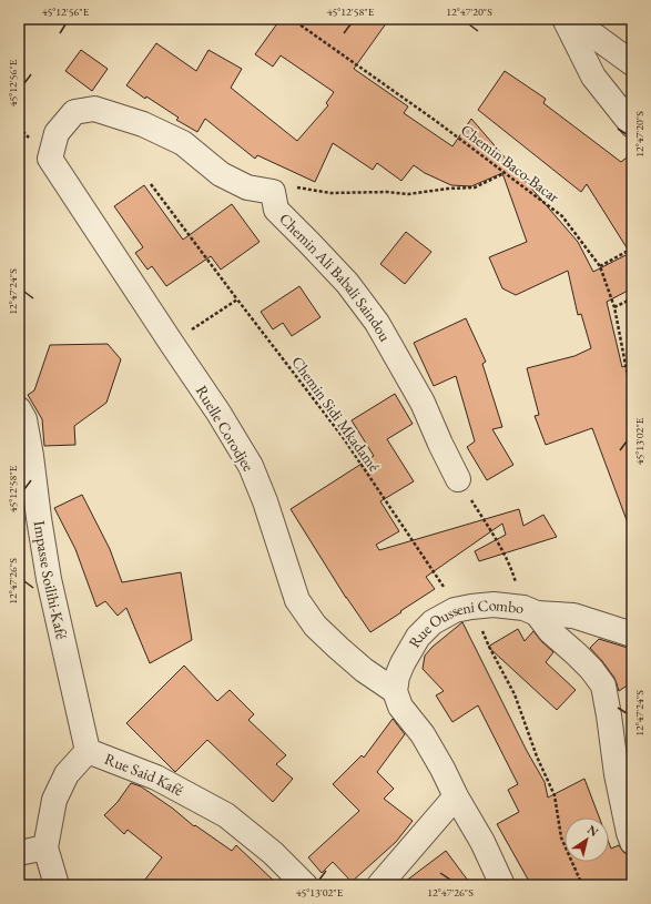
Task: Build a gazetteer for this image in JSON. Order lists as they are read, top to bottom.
{
  "streets": {
    "street": [
      "Chemin Ali Babali Saindou",
      "Ruelle Corodjee",
      "Impasse Soilihi-Kafé",
      "Rue Ousseni Combo",
      "Rue Said Kafé"
    ],
    "path": ["Chemin Baco-Bacar", "Chemin Sidi Mkadamé"]
  },
  "crossings": [
    ["Chemin Ali Babali Saindou", "Ruelle Corodjee"],
    ["Chemin Sidi Mkadamé", "Rue Ousseni Combo"],
    ["Ruelle Corodjee", "Rue Ousseni Combo"],
    ["Impasse Soilihi-Kafé", "Rue Said Kafé"]
  ],
  "north": "top right",
  "coordinates": [
    "45°12'56\"E",
    "45°12'58\"E",
    "12°47'20\"S",
    "12°47'24\"S",
    "45°13'02\"E",
    "12°47'26\"S"
  ]
}
